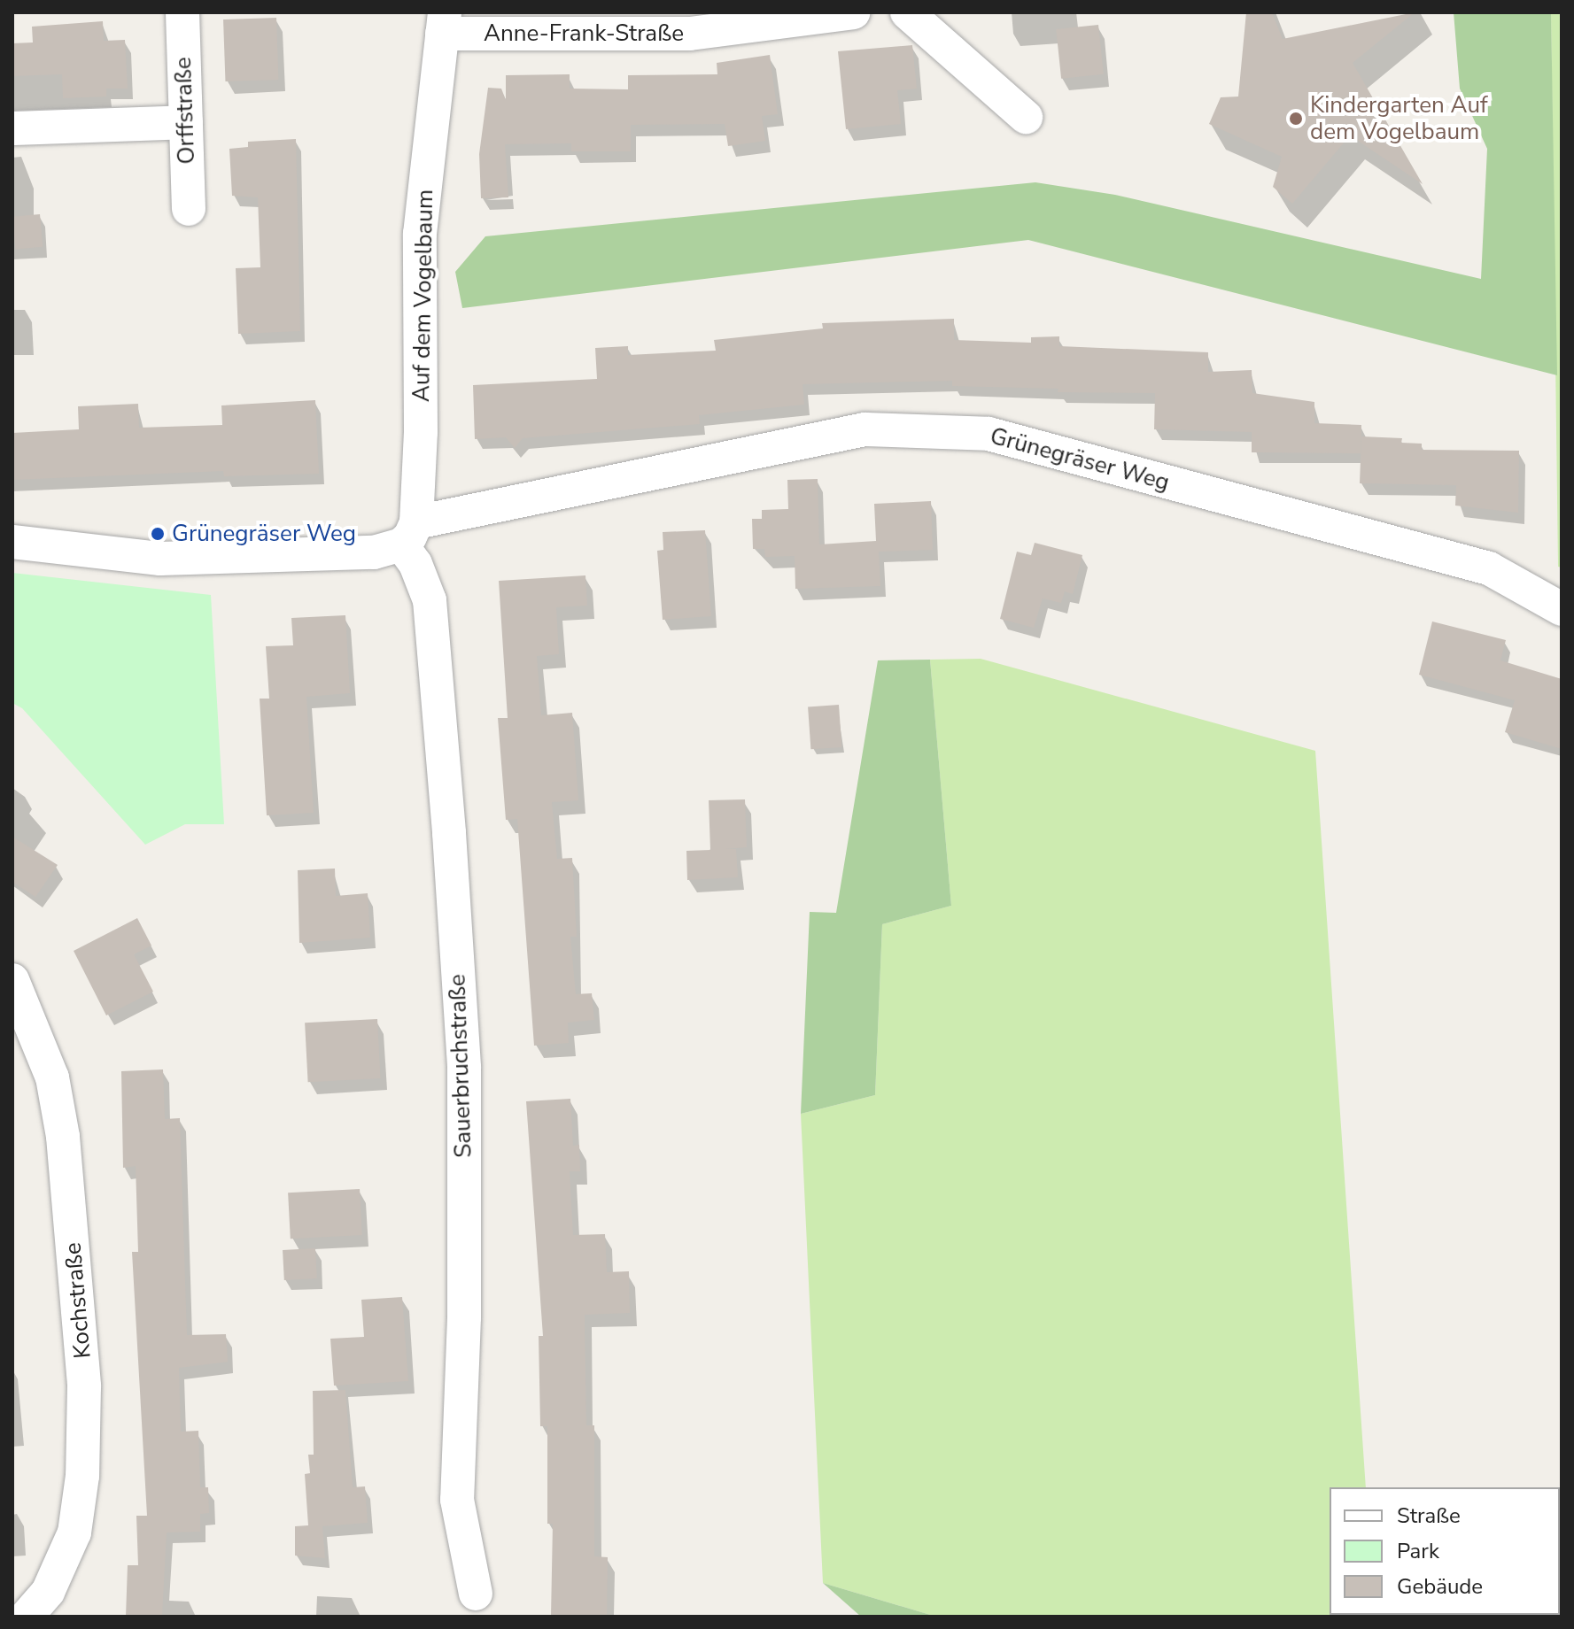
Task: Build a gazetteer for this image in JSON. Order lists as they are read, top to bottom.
{
  "streets": {
    "street": [
      "Anne-Frank-Straße",
      "Orffstraße",
      "Auf dem Vogelbaum",
      "Grünegräser Weg",
      "Sauerbruchstraße",
      "Kochstraße"
    ]
  },
  "crossings": [
    ["Anne-Frank-Straße", "Auf dem Vogelbaum"],
    ["Auf dem Vogelbaum", "Grünegräser Weg"],
    ["Auf dem Vogelbaum", "Sauerbruchstraße"],
    ["Grünegräser Weg", "Sauerbruchstraße"]
  ],
  "places": ["Kindergarten Auf dem Vogelbaum", "Grünegräser Weg"],
  "legend": ["Straße", "Park", "Gebäude"]
}
